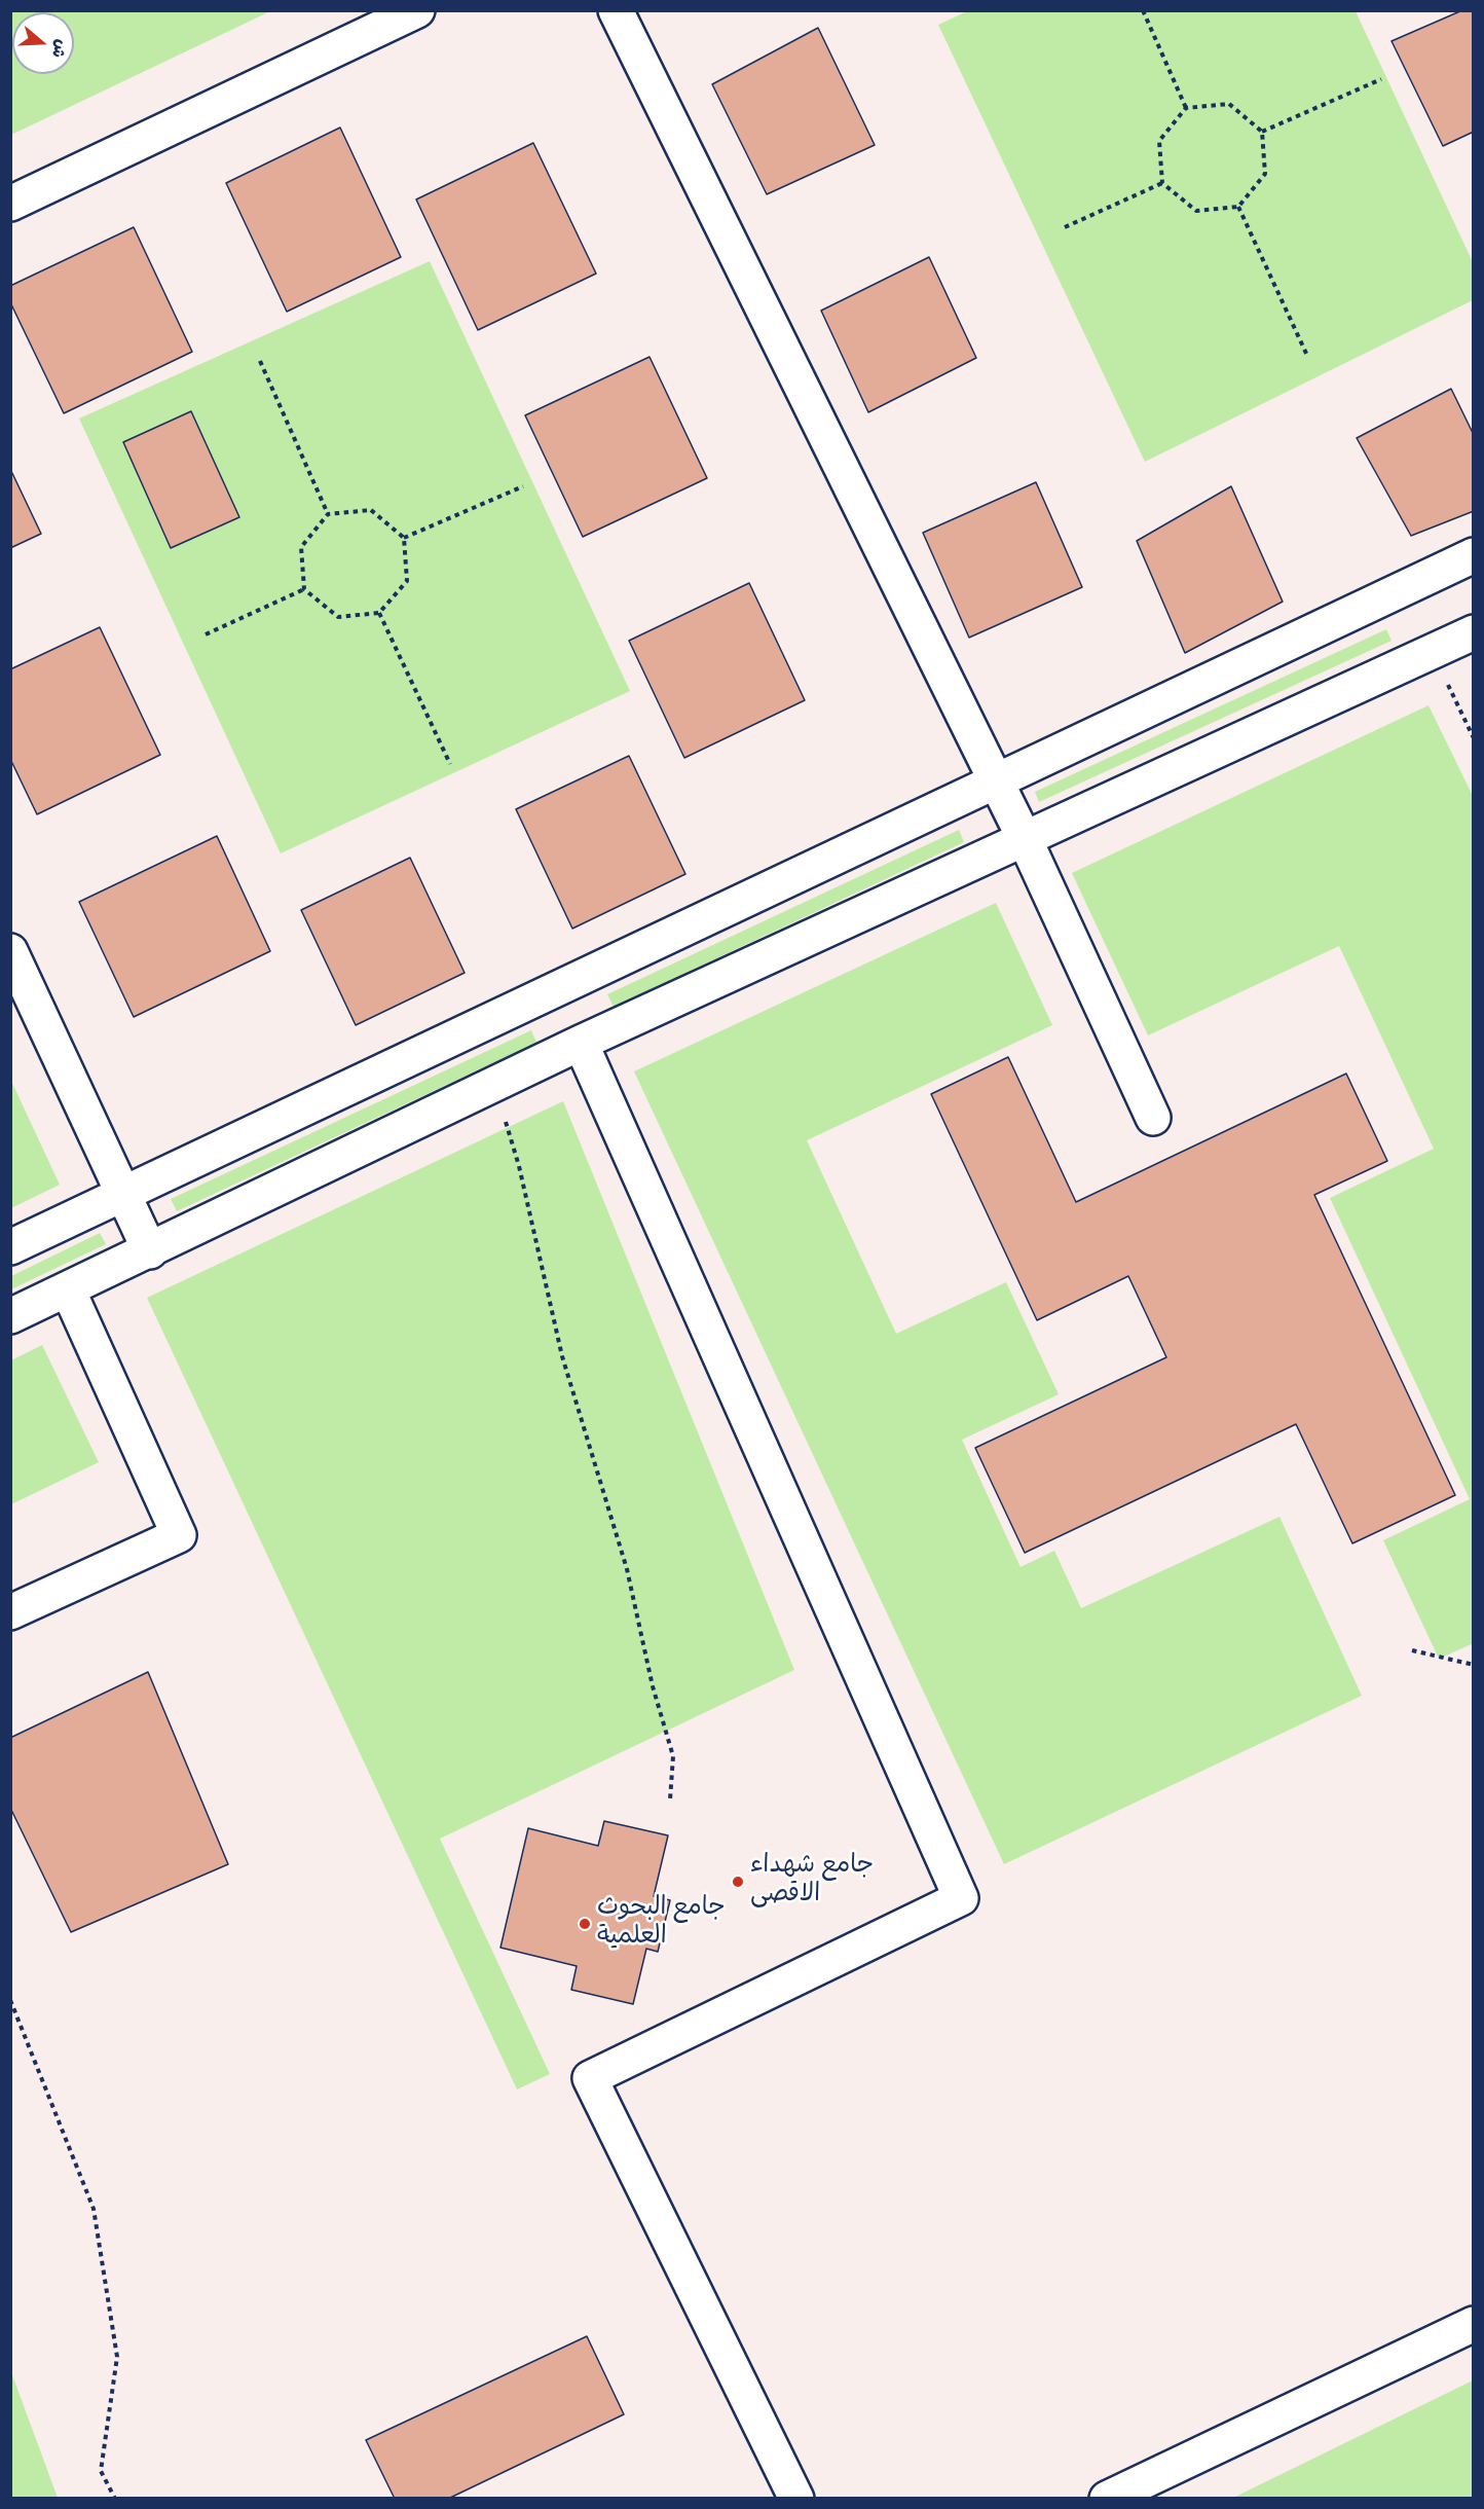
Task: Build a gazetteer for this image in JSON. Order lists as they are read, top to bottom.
{
  "places": ["جامع شهداء الاقصى", "جامع البحوث العلمية"],
  "north": "right"
}
